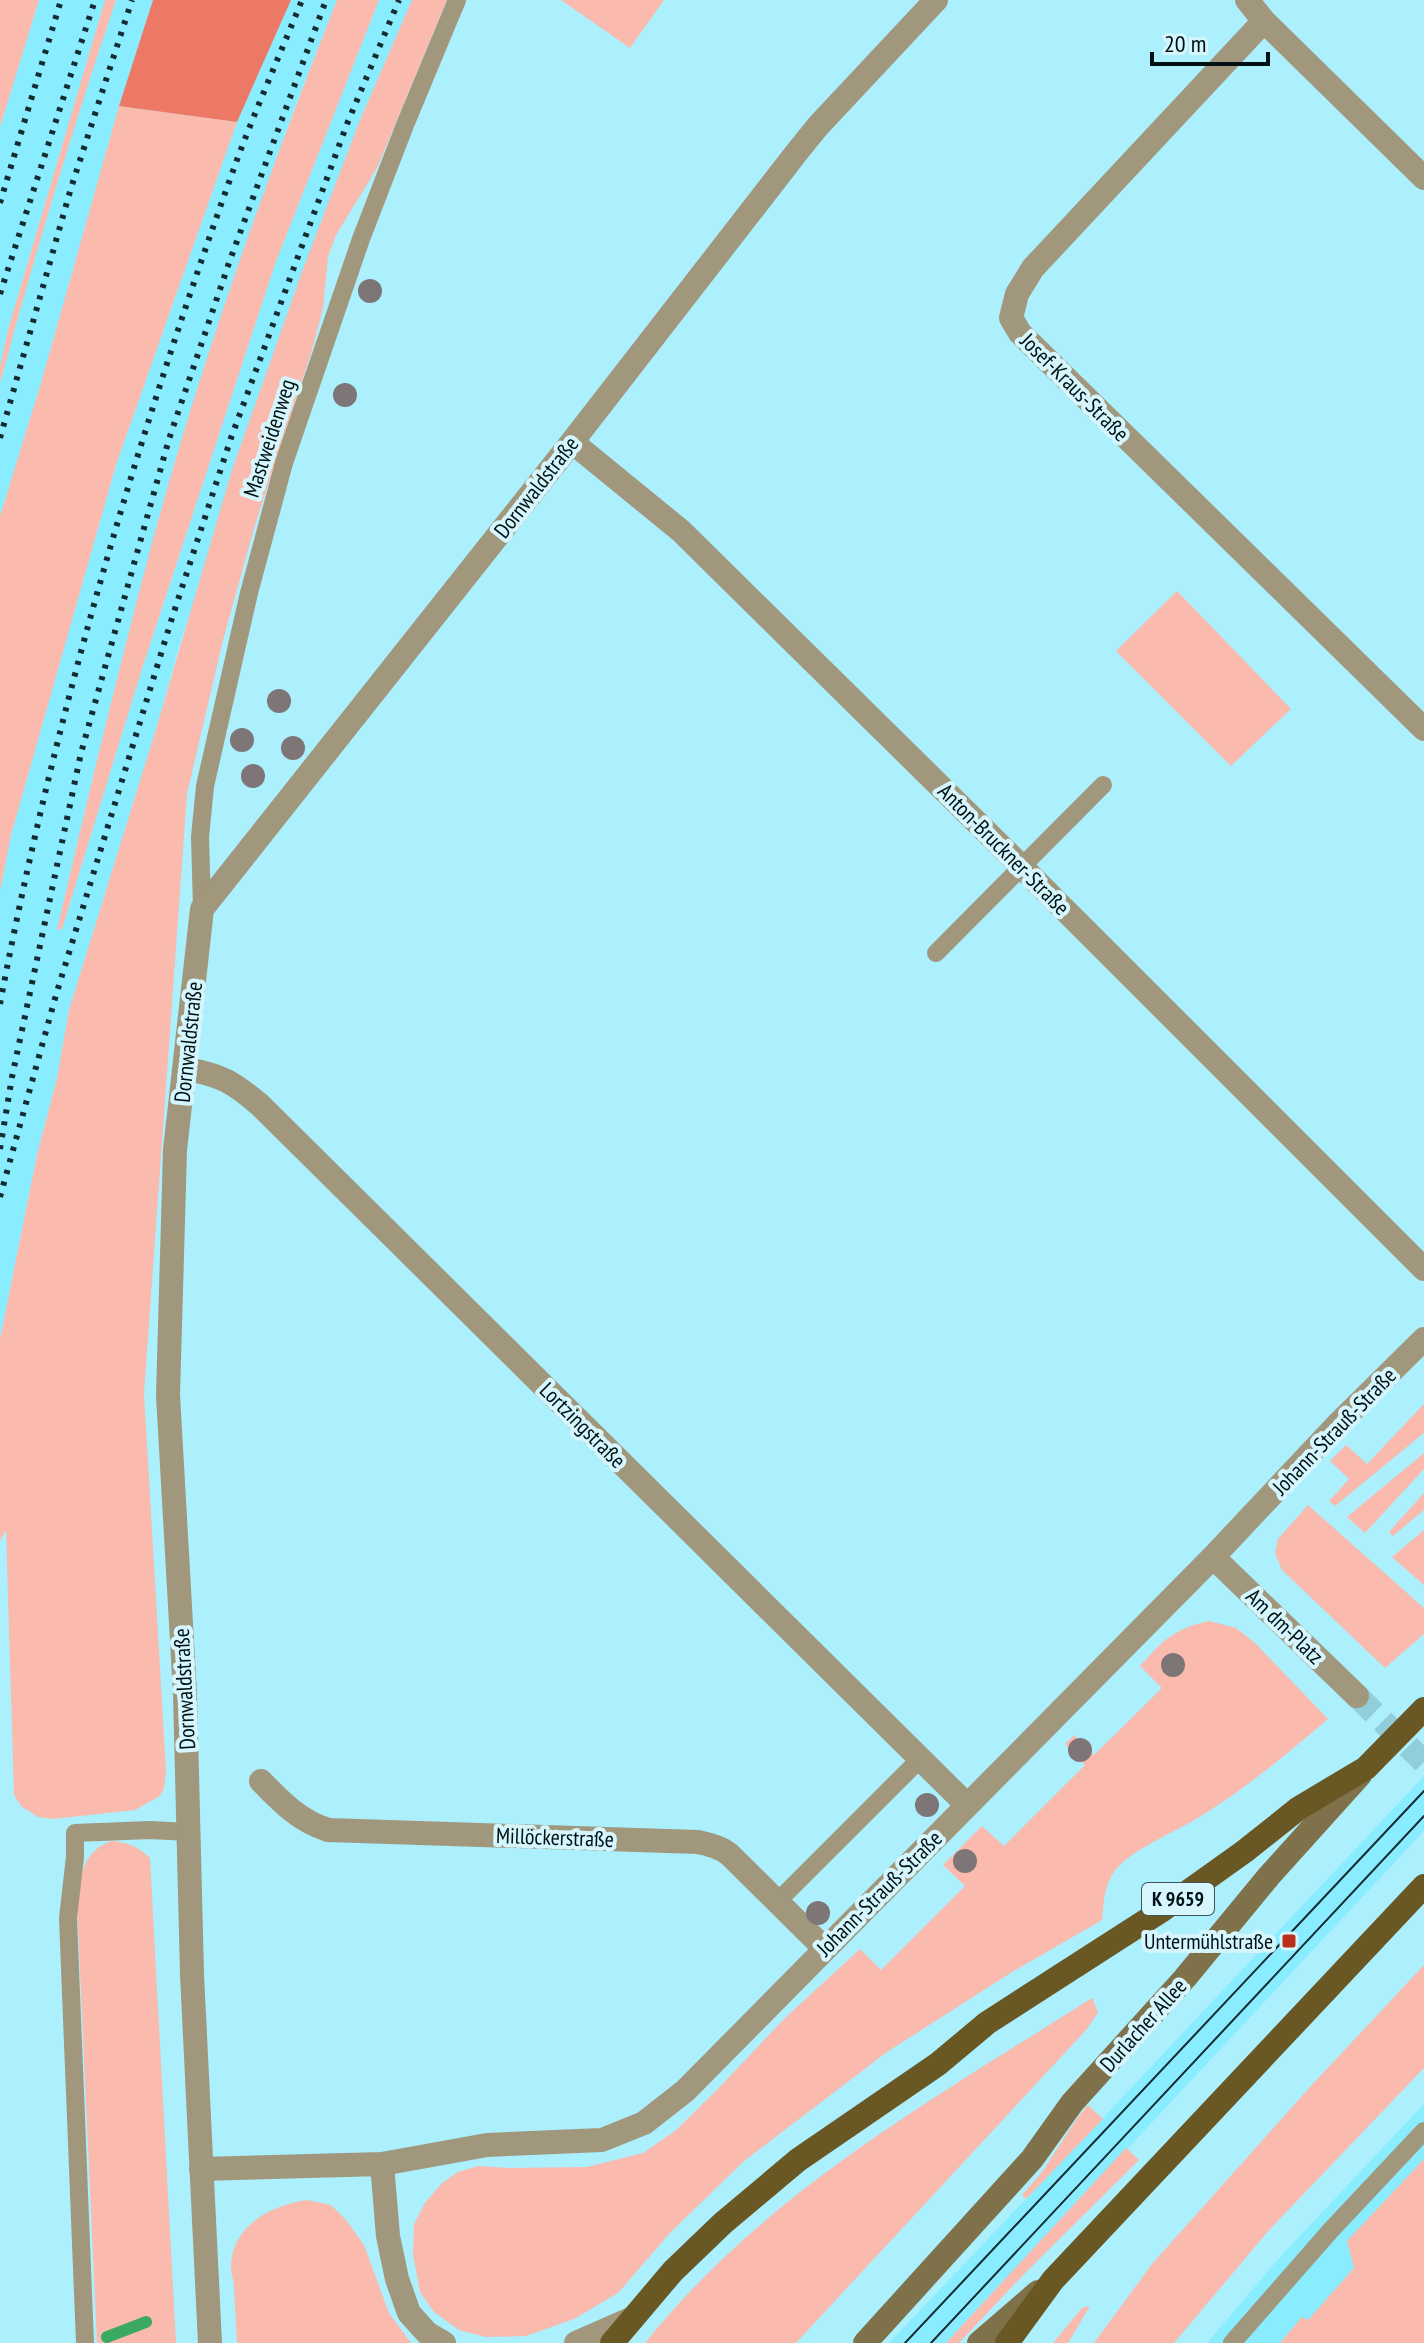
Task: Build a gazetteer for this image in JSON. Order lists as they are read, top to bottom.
{
  "streets": {
    "main road": ["K 9659", "Durlacher Allee"],
    "street": [
      "Josef-Kraus-Straße",
      "Dornwaldstraße",
      "Anton-Bruckner-Straße",
      "Lortzingstraße",
      "Johann-Strauß-Straße",
      "Am dm-Platz",
      "Millöckerstraße"
    ],
    "lane": ["Mastweidenweg"]
  },
  "crossings": [
    ["Mastweidenweg", "Dornwaldstraße"],
    ["Dornwaldstraße", "Anton-Bruckner-Straße"],
    ["Dornwaldstraße", "Lortzingstraße"],
    ["Dornwaldstraße", "Johann-Strauß-Straße"],
    ["Lortzingstraße", "Johann-Strauß-Straße"],
    ["Johann-Strauß-Straße", "Am dm-Platz"],
    ["Johann-Strauß-Straße", "Millöckerstraße"],
    ["K 9659", "Durlacher Allee"]
  ],
  "places": {
    "transit": ["Untermühlstraße"]
  },
  "scale_bar": "20 m"
}
